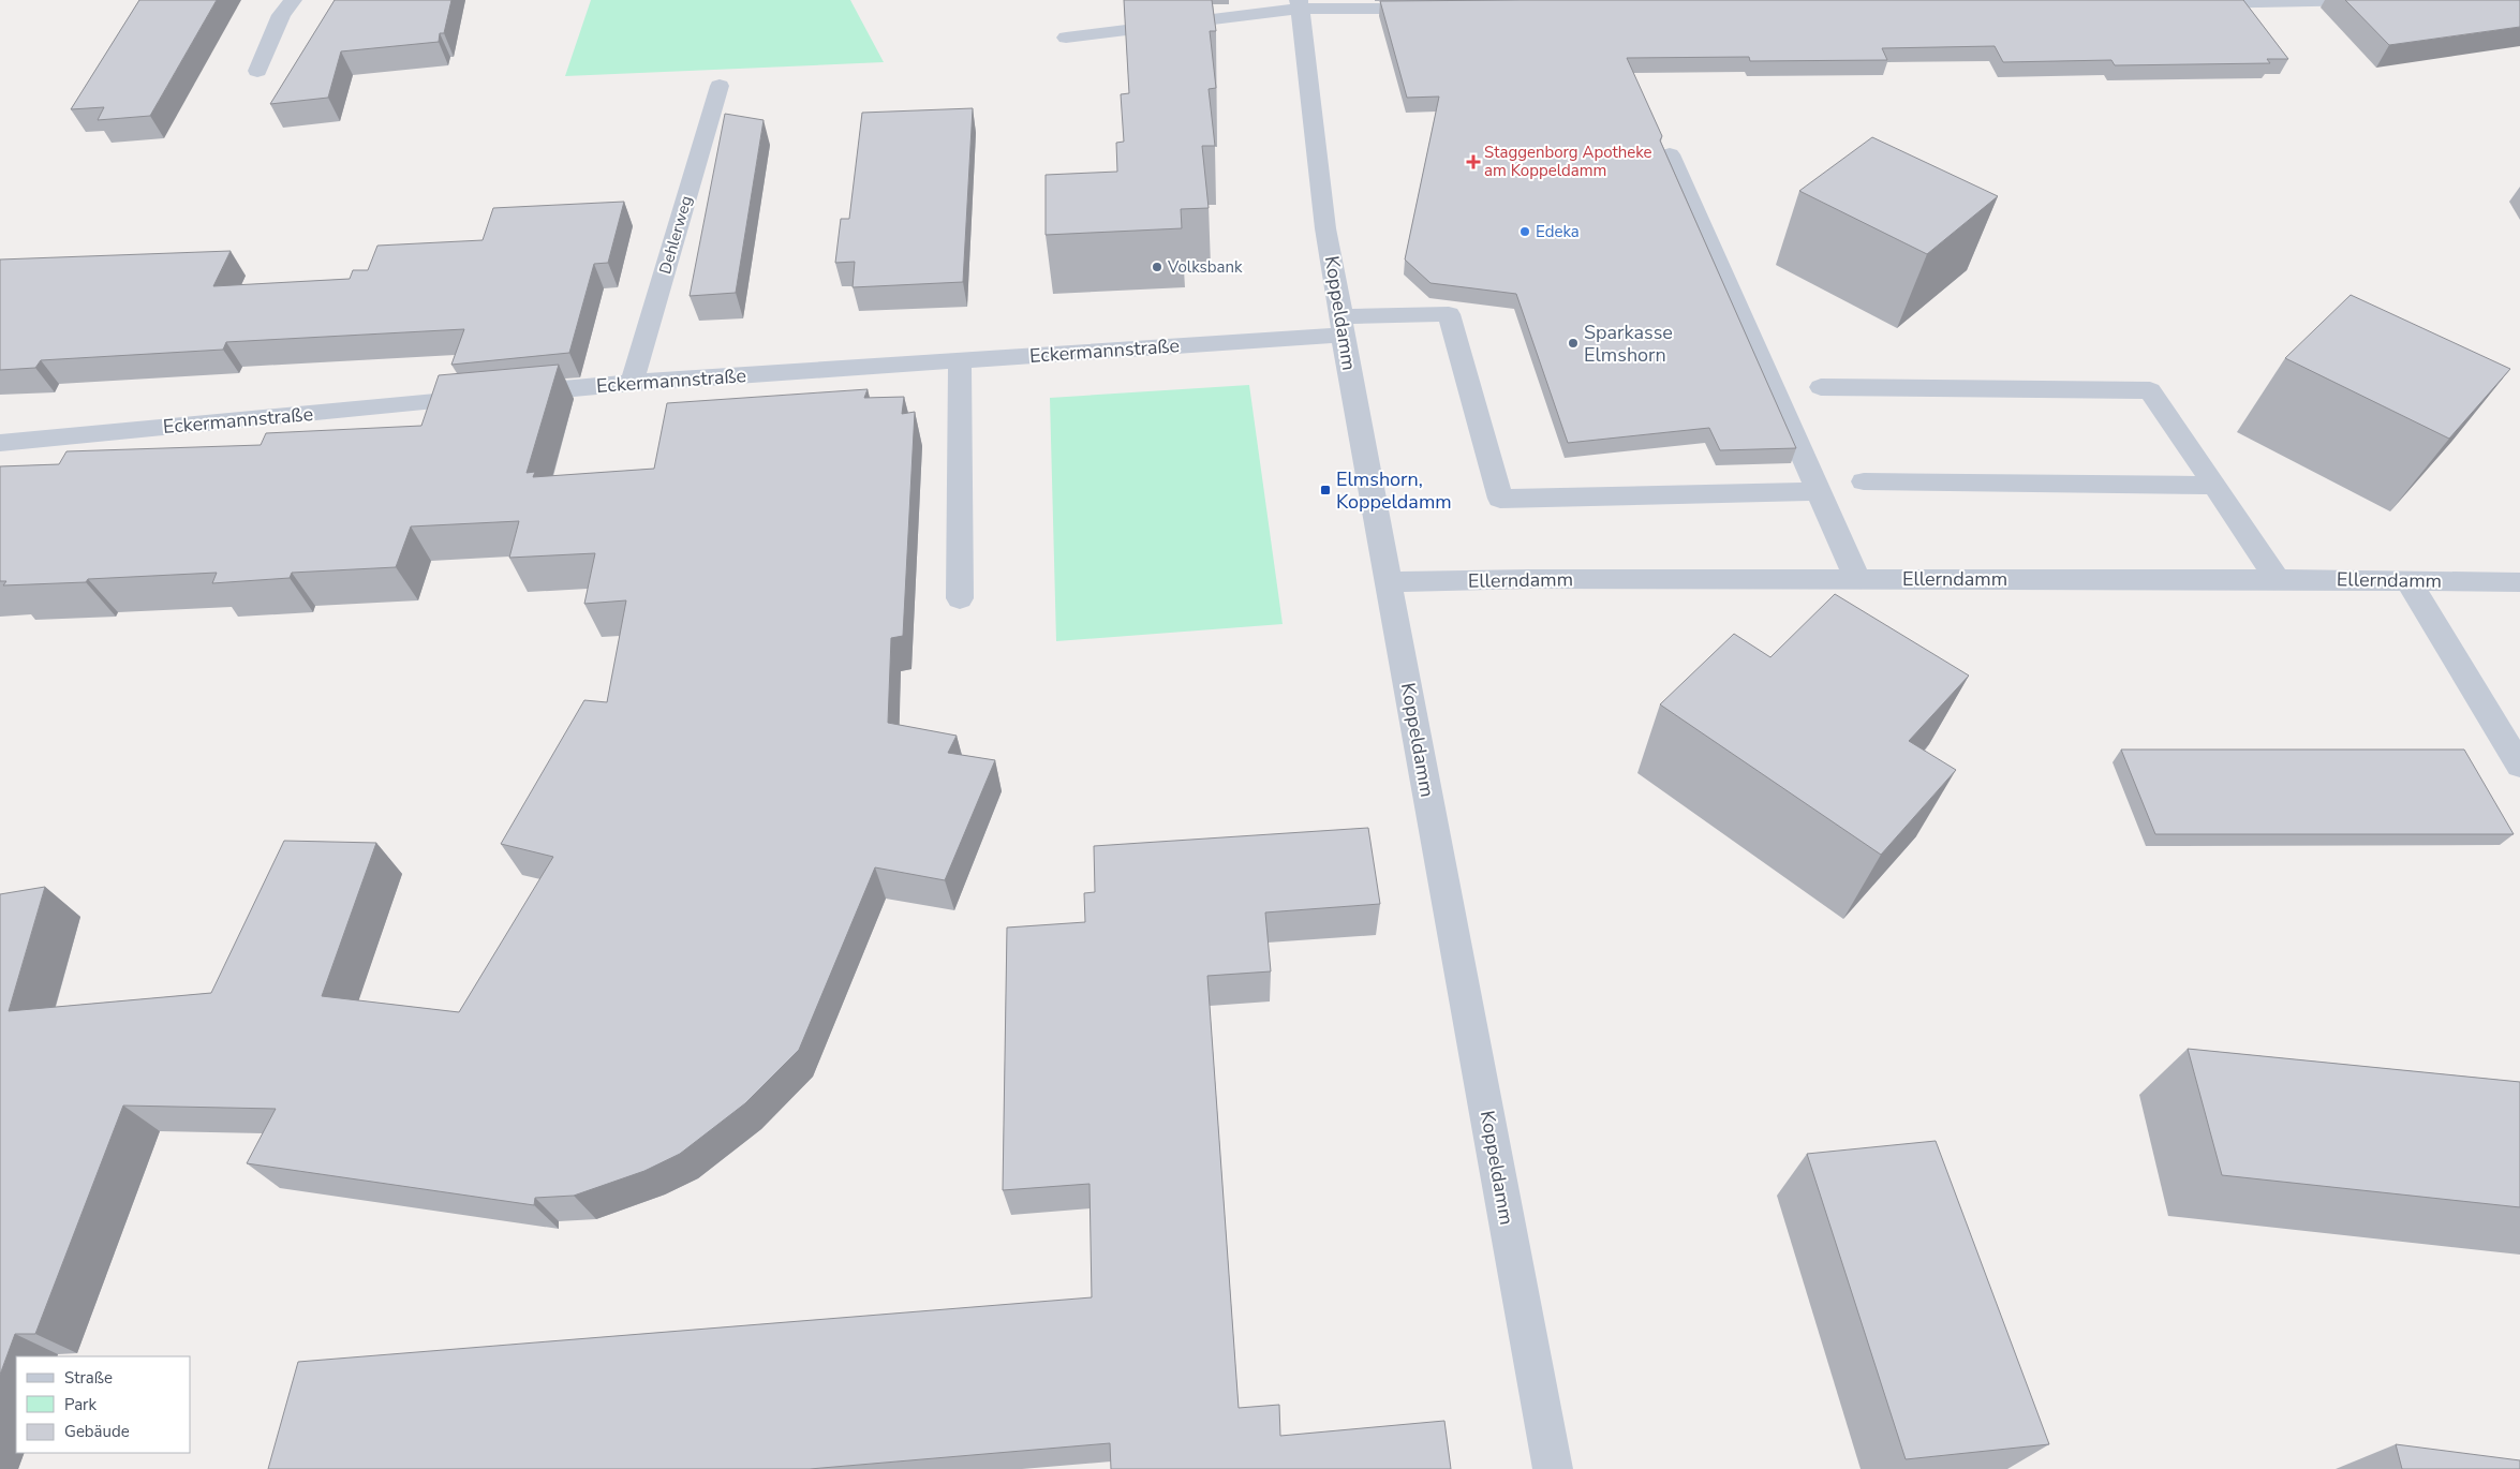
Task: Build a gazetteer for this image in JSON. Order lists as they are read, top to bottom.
{
  "streets": {
    "street": [
      "Dehlerweg",
      "Koppeldamm",
      "Eckermannstraße",
      "Ellerndamm"
    ]
  },
  "crossings": [
    ["Dehlerweg", "Eckermannstraße"],
    ["Koppeldamm", "Eckermannstraße"],
    ["Koppeldamm", "Ellerndamm"]
  ],
  "places": {
    "health": ["Staggenborg Apotheke am Koppeldamm"],
    "other": ["Edeka", "Volksbank", "Sparkasse Elmshorn"],
    "transit": ["Elmshorn, Koppeldamm"]
  },
  "legend": ["Straße", "Park", "Gebäude"]
}
